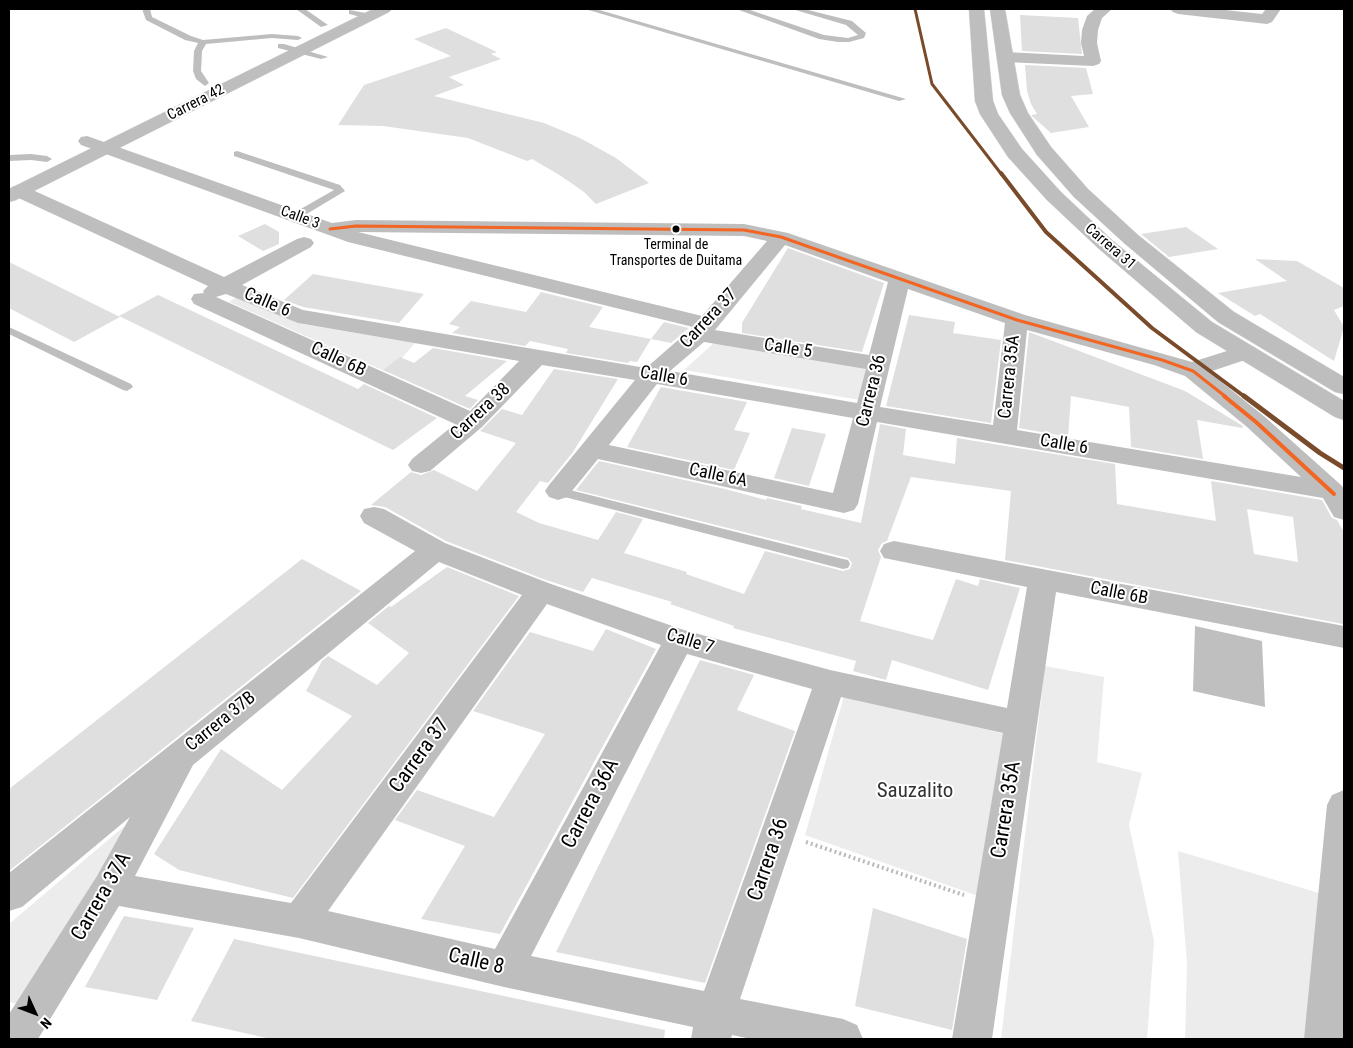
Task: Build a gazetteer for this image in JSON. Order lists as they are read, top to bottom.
{
  "streets": {
    "main road": [
      "Carrera 42",
      "Calle 3",
      "Carrera 31",
      "Calle 6",
      "Carrera 37",
      "Calle 5",
      "Calle 6B",
      "Carrera 35A",
      "Carrera 36",
      "Carrera 38",
      "Calle 6A",
      "Calle 7",
      "Carrera 37B",
      "Carrera 36A",
      "Carrera 37A",
      "Calle 8"
    ]
  },
  "crossings": [
    ["Carrera 42", "Calle 3"],
    ["Carrera 42", "Calle 6"],
    ["Calle 3", "Calle 6"],
    ["Calle 3", "Carrera 37"],
    ["Calle 3", "Calle 5"],
    ["Calle 3", "Carrera 35A"],
    ["Calle 3", "Carrera 36"],
    ["Calle 6", "Carrera 37"],
    ["Calle 6", "Calle 6B"],
    ["Calle 6", "Carrera 35A"],
    ["Calle 6", "Carrera 36"],
    ["Calle 6", "Carrera 38"],
    ["Carrera 37", "Calle 5"],
    ["Carrera 37", "Calle 6A"],
    ["Carrera 37", "Calle 7"],
    ["Carrera 37", "Calle 8"],
    ["Calle 5", "Carrera 36"],
    ["Calle 6B", "Carrera 35A"],
    ["Calle 6B", "Carrera 38"],
    ["Carrera 35A", "Calle 7"],
    ["Carrera 36", "Calle 6A"],
    ["Carrera 36", "Calle 7"],
    ["Carrera 36", "Calle 8"],
    ["Calle 7", "Carrera 37B"],
    ["Calle 7", "Carrera 36A"],
    ["Carrera 37B", "Carrera 37A"],
    ["Carrera 36A", "Calle 8"],
    ["Carrera 37A", "Calle 8"]
  ],
  "parks": ["Sauzalito"],
  "places": ["Terminal de Transportes de Duitama"],
  "north": "bottom right"
}
